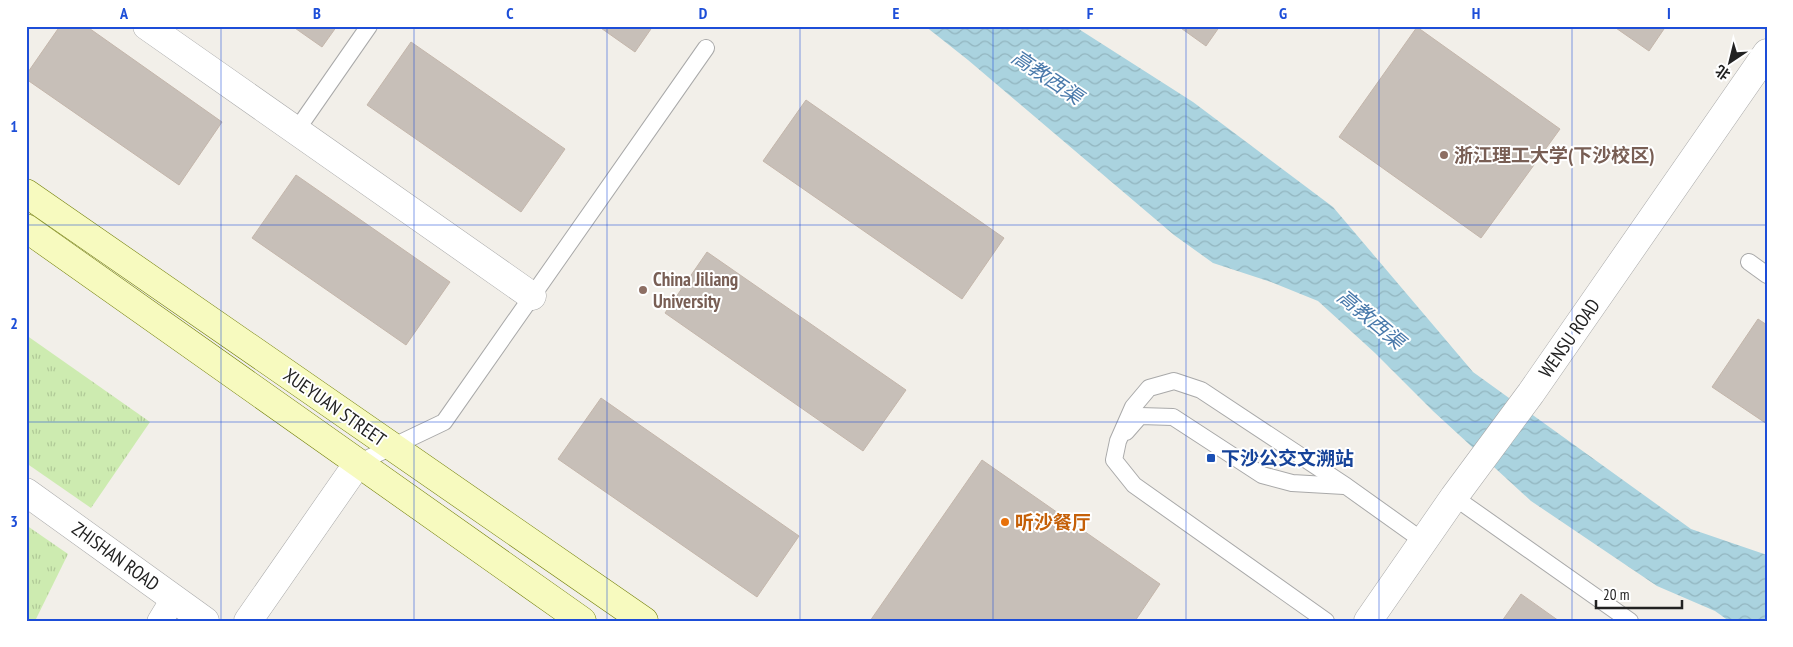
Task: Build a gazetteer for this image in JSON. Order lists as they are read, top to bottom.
{
  "streets": {
    "main road": ["XUEYUAN STREET"],
    "street": ["WENSU ROAD", "ZHISHAN ROAD"]
  },
  "water": ["高教西渠"],
  "places": {
    "other": ["浙江理工大学(下沙校区)", "China Jiliang University", "听沙餐厅"],
    "transit": ["下沙公交文溯站"]
  },
  "scale_bar": "20 m",
  "north": "bottom left",
  "grid": {
    "columns": [
      "A",
      "B",
      "C",
      "D",
      "E",
      "F",
      "G",
      "H",
      "I"
    ],
    "rows": ["1", "2", "3"]
  }
}
